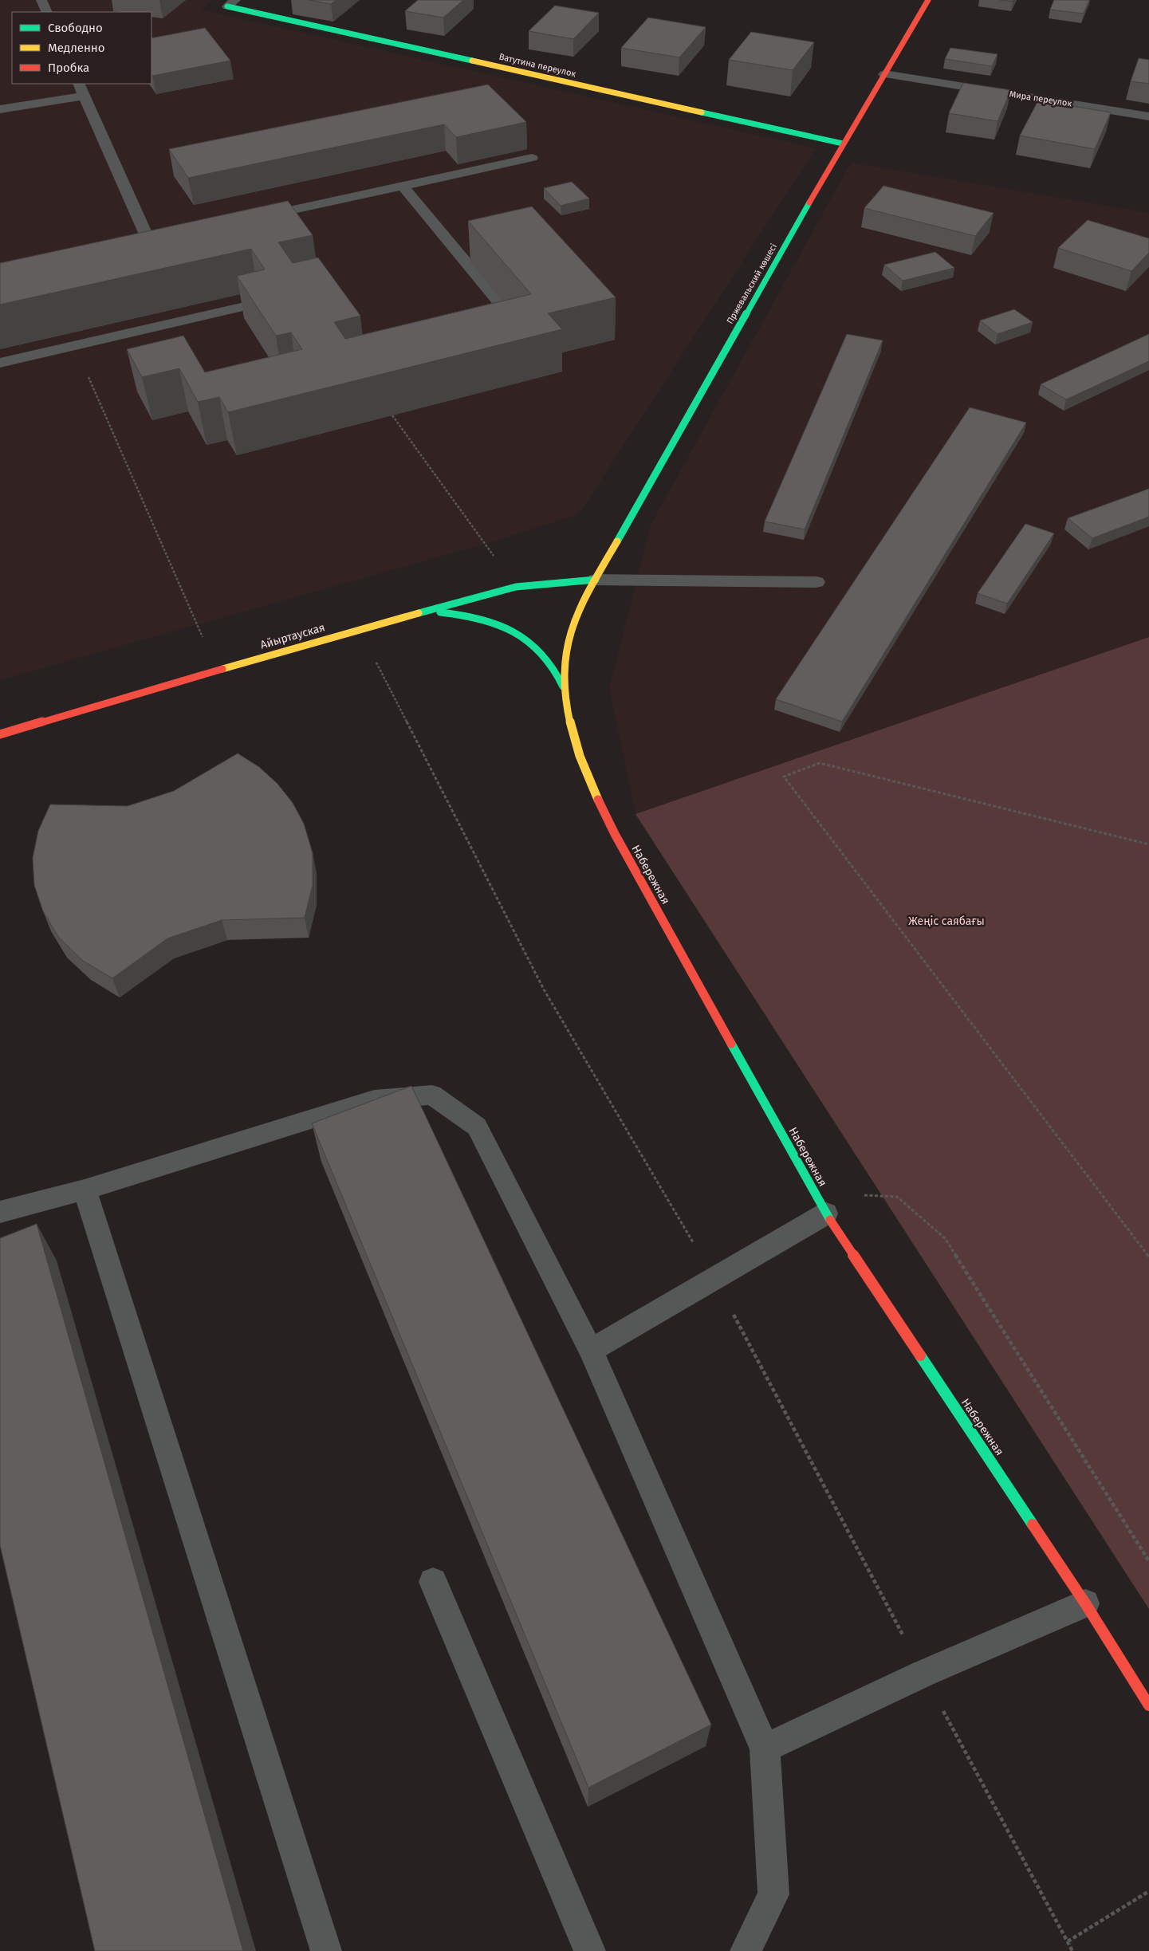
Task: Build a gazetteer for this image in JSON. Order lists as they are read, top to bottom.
{
  "streets": {
    "street": [
      "Ватутина переулок",
      "Мира переулок",
      "Пржевальский көшесі",
      "Айыртауская",
      "Набережная"
    ]
  },
  "crossings": [
    ["Ватутина переулок", "Пржевальский көшесі"],
    ["Мира переулок", "Пржевальский көшесі"],
    ["Пржевальский көшесі", "Айыртауская"],
    ["Пржевальский көшесі", "Набережная"],
    ["Айыртауская", "Набережная"]
  ],
  "parks": ["Жеңіс саябағы"],
  "legend": ["Свободно", "Медленно", "Пробка"]
}
